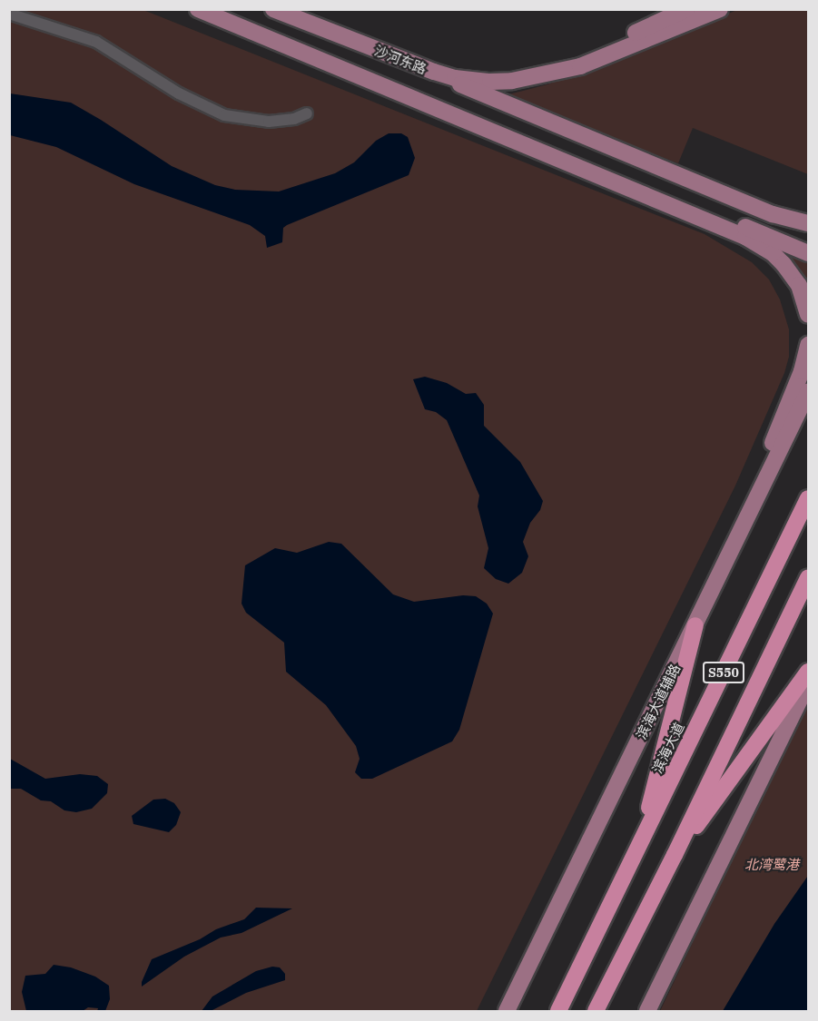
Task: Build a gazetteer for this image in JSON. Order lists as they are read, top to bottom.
{
  "streets": {
    "highway": ["S550", "滨海大道"],
    "main road": ["沙河东路", "滨海大道辅路"]
  },
  "parks": ["北湾鹭港"]
}
